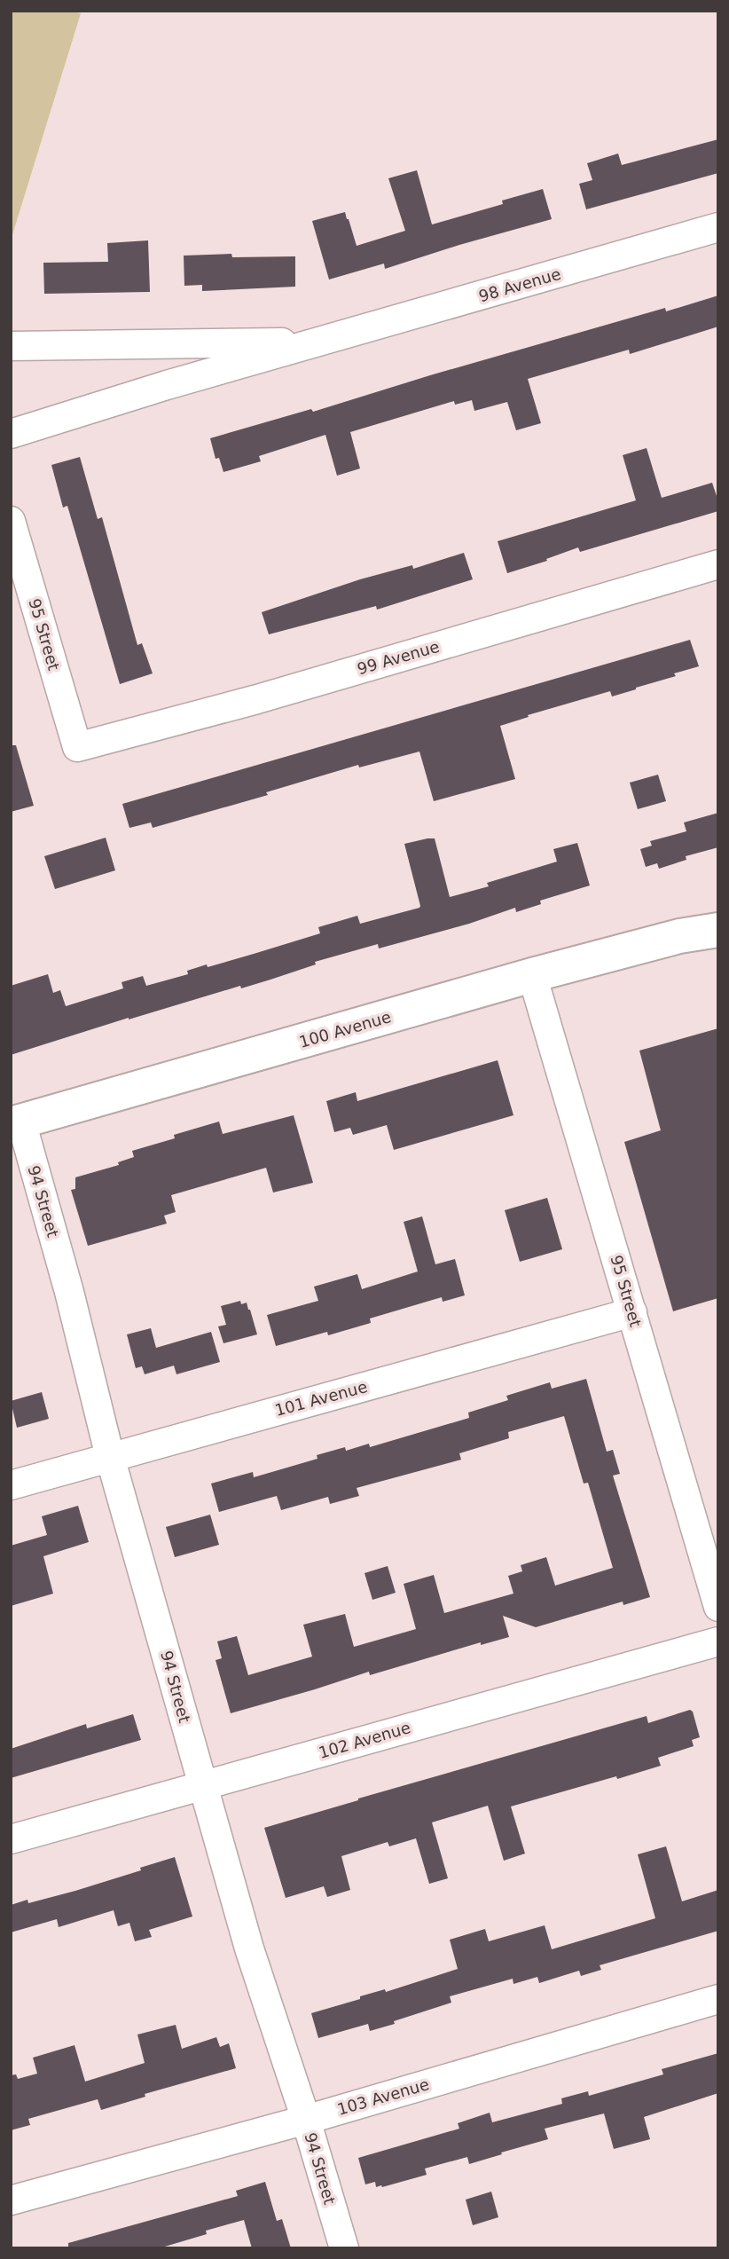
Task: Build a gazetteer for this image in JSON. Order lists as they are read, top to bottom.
{
  "streets": {
    "main road": ["100 Avenue"],
    "street": [
      "98 Avenue",
      "95 Street",
      "99 Avenue",
      "94 Street",
      "101 Avenue",
      "102 Avenue",
      "103 Avenue"
    ]
  },
  "crossings": [
    ["95 Street", "99 Avenue"],
    ["95 Street", "100 Avenue"],
    ["95 Street", "101 Avenue"],
    ["100 Avenue", "94 Street"],
    ["94 Street", "101 Avenue"],
    ["94 Street", "102 Avenue"],
    ["94 Street", "103 Avenue"]
  ]
}
